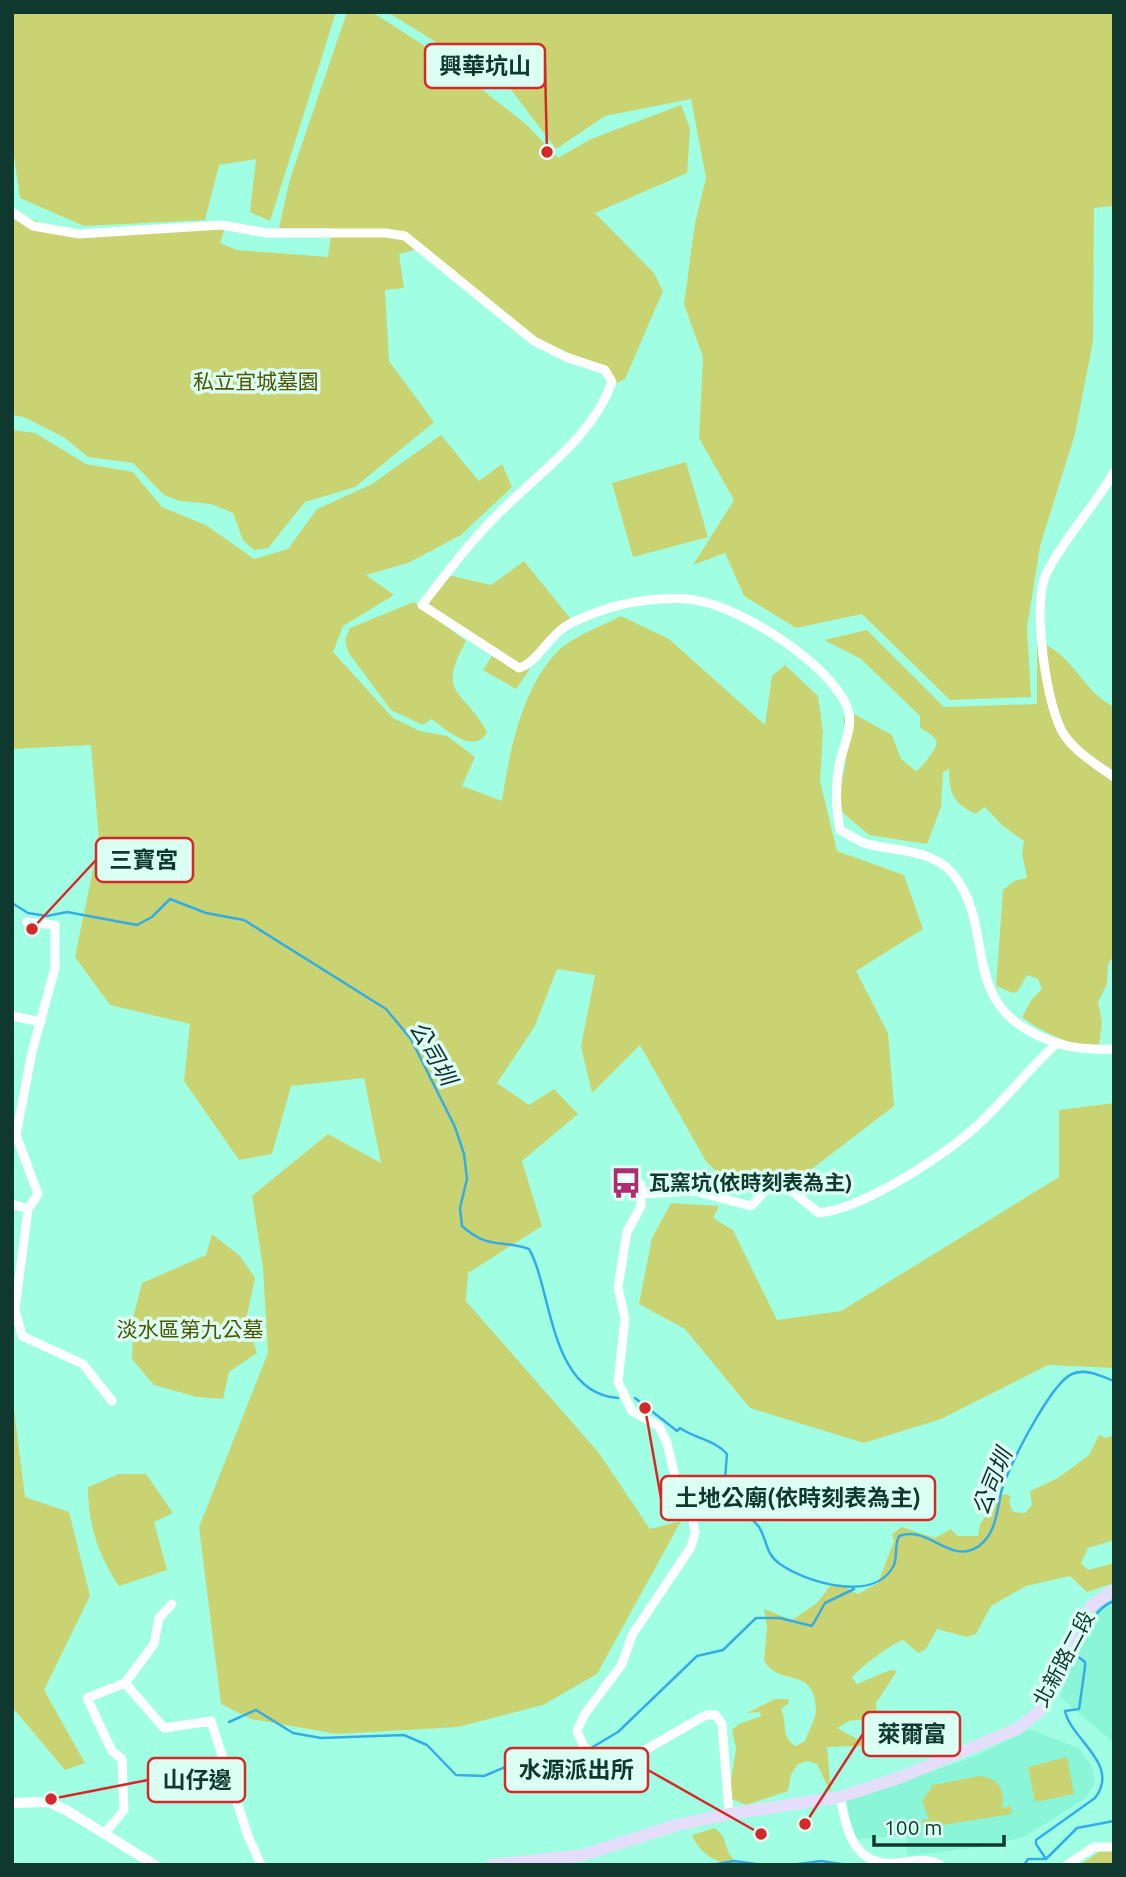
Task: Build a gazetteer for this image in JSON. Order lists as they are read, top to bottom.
{
  "streets": {
    "main road": ["北新路二段"]
  },
  "water": ["公司圳"],
  "parks": ["私立宜城墓園", "淡水區第九公墓"],
  "places": {
    "other": [
      "興華坑山",
      "三寶宮",
      "土地公廟(依時刻表為主)",
      "山仔邊",
      "萊爾富",
      "水源派出所"
    ],
    "bus stop": ["瓦窯坑(依時刻表為主)"]
  },
  "scale_bar": "100 m"
}
